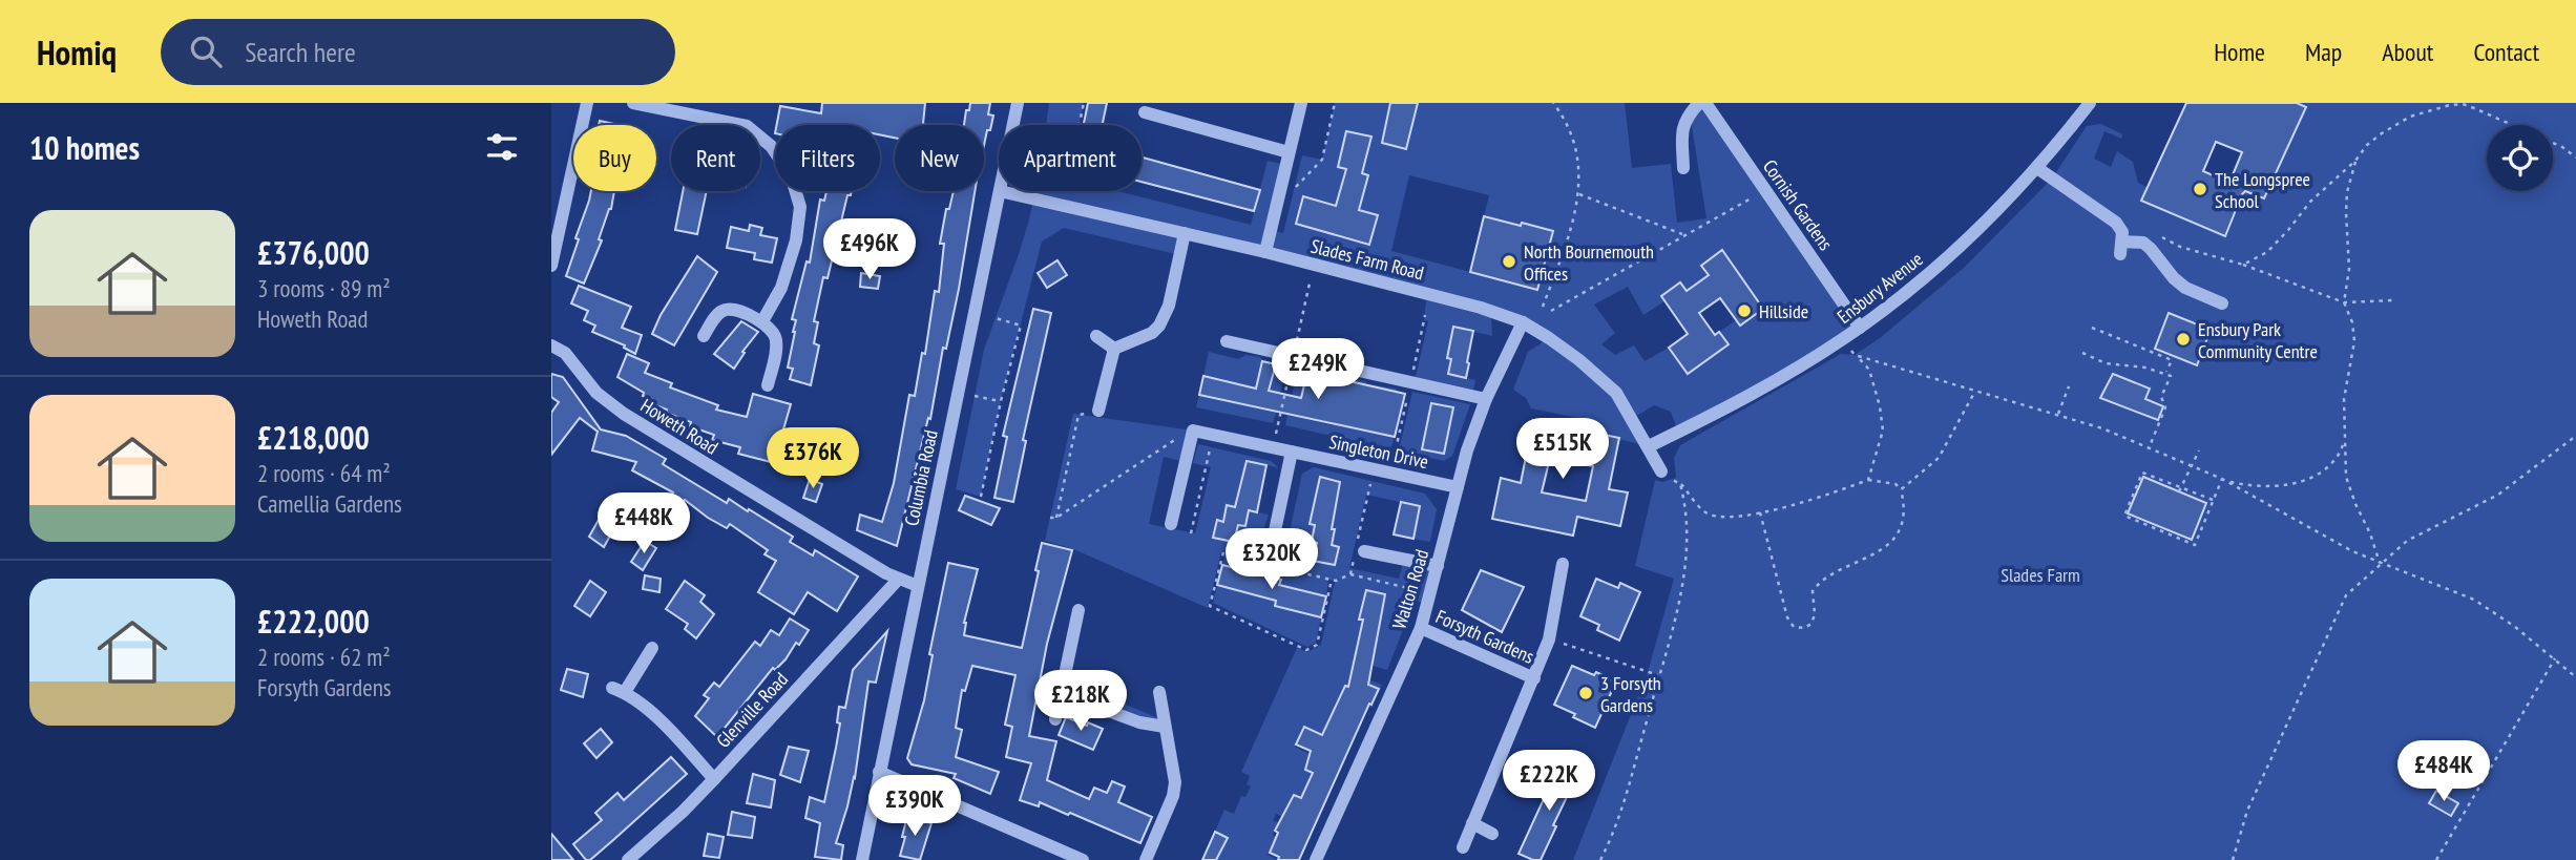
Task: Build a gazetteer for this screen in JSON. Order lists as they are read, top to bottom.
{
  "streets": {
    "street": [
      "Cornish Gardens",
      "Slades Farm Road",
      "Ensbury Avenue",
      "Howeth Road",
      "Singleton Drive",
      "Columbia Road",
      "Walton Road",
      "Forsyth Gardens",
      "Glenville Road"
    ]
  },
  "crossings": [
    ["Cornish Gardens", "Ensbury Avenue"],
    ["Slades Farm Road", "Ensbury Avenue"],
    ["Slades Farm Road", "Columbia Road"],
    ["Slades Farm Road", "Walton Road"],
    ["Howeth Road", "Columbia Road"],
    ["Howeth Road", "Glenville Road"],
    ["Singleton Drive", "Walton Road"],
    ["Walton Road", "Forsyth Gardens"]
  ],
  "parks": ["Slades Farm"],
  "places": [
    "The Longspree School",
    "North Bournemouth Offices",
    "Hillside",
    "Ensbury Park Community Centre",
    "3 Forsyth Gardens"
  ],
  "page": {
    "header": "Homiq",
    "search": "Search here",
    "nav": [
      "Home",
      "Map",
      "About",
      "Contact"
    ],
    "heading": "10 homes",
    "chip": [
      "Buy",
      "Rent",
      "Filters",
      "New",
      "Apartment"
    ],
    "list": [
      {
        "name": "£376,000",
        "note": "3 rooms · 89 m² · Howeth Road"
      },
      {
        "name": "£218,000",
        "note": "2 rooms · 64 m² · Camellia Gardens"
      },
      {
        "name": "£222,000",
        "note": "2 rooms · 62 m² · Forsyth Gardens"
      }
    ],
    "price": [
      "£496K",
      "£249K",
      "£515K",
      "£376K",
      "£448K",
      "£320K",
      "£218K",
      "£484K",
      "£222K",
      "£390K"
    ]
  }
}
